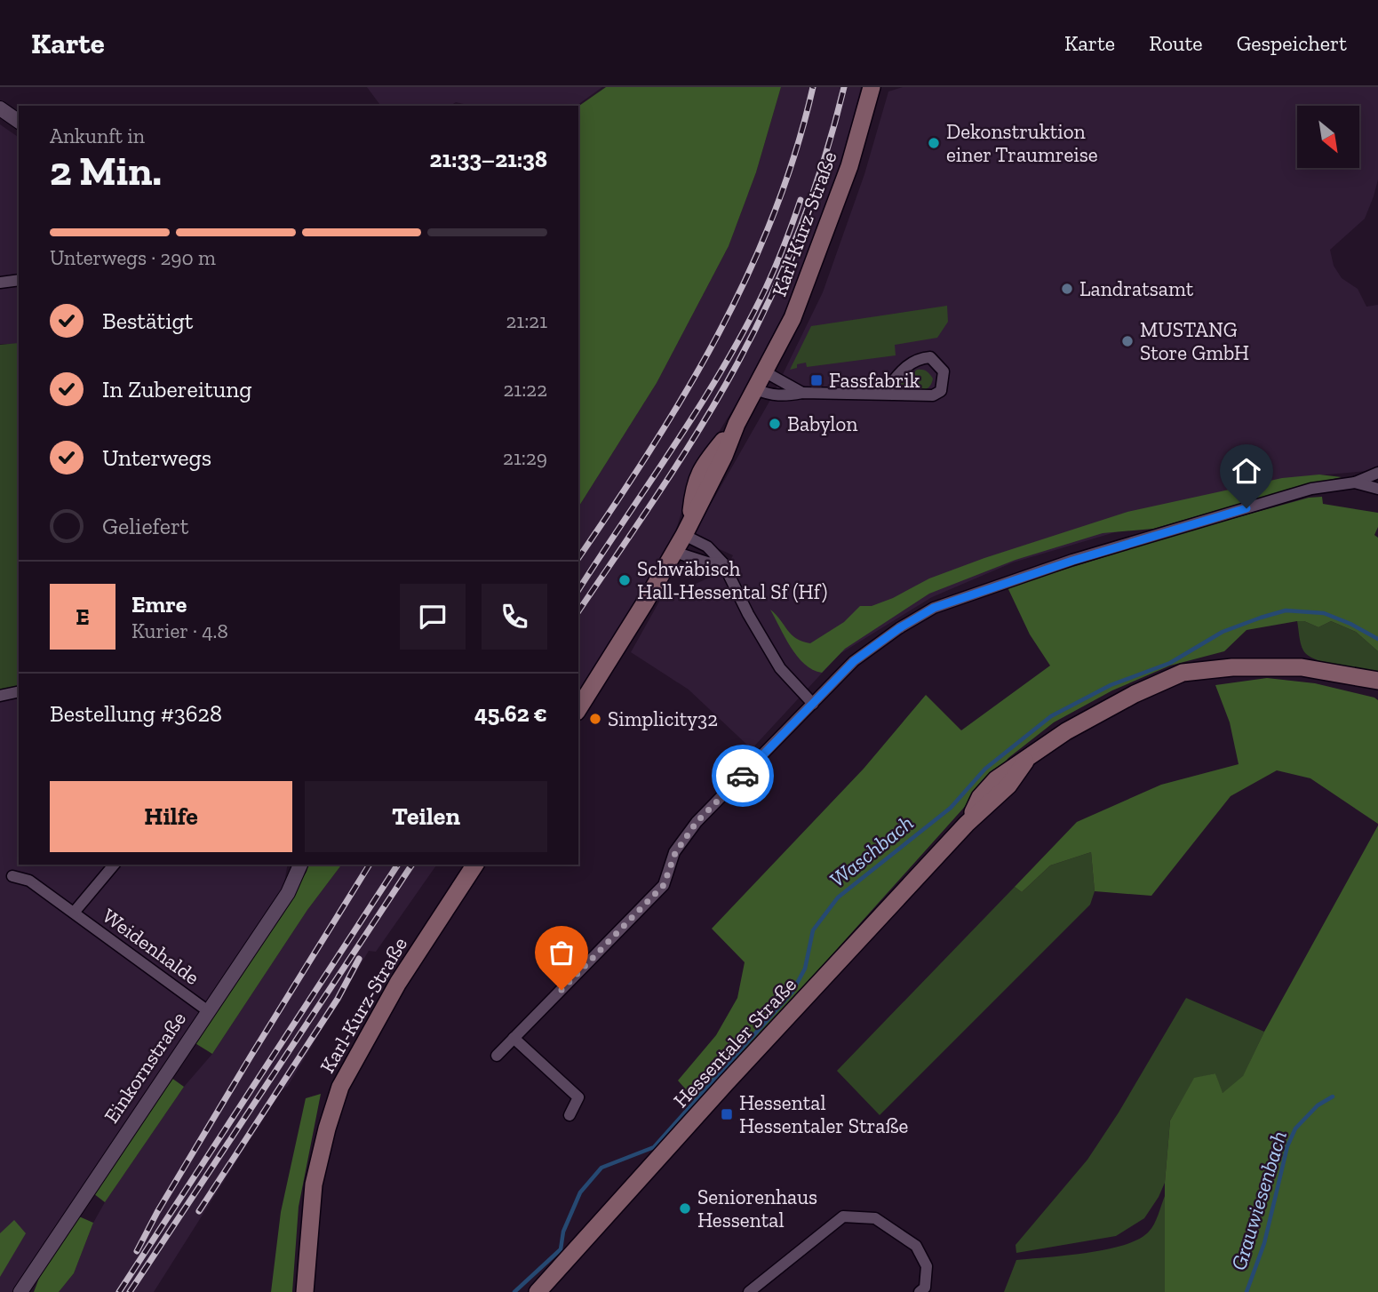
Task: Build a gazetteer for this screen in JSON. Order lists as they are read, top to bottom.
{
  "streets": {
    "main road": ["Karl-Kurz-Straße", "Hessentaler Straße"],
    "street": ["Weidenhalde", "Einkornstraße"]
  },
  "crossings": [
    ["Weidenhalde", "Einkornstraße"]
  ],
  "water": ["Waschbach", "Grauwiesenbach"],
  "places": {
    "other": [
      "Dekonstruktion einer Traumreise",
      "Landratsamt",
      "MUSTANG Store GmbH",
      "Babylon",
      "Schwäbisch Hall-Hessental Sf (Hf)",
      "Simplicity32",
      "Seniorenhaus Hessental"
    ],
    "transit": ["Fassfabrik", "Hessental Hessentaler Straße"]
  },
  "north": "bottom right",
  "page": {
    "header": "Karte",
    "nav": ["Karte", "Route", "Gespeichert"],
    "heading": ["2 Min.", "Ankunft in", "21:33–21:38"],
    "panel": [
      "Emre",
      "Kurier · 4.8",
      "Bestellung #3628",
      "45.62 €"
    ],
    "bar": "Unterwegs · 290 m",
    "list": [
      ["Bestätigt", "21:21"],
      ["In Zubereitung", "21:22"],
      ["Unterwegs", "21:29"],
      "Geliefert"
    ],
    "round": "E",
    "buttons": ["Hilfe", "Teilen"]
  }
}
